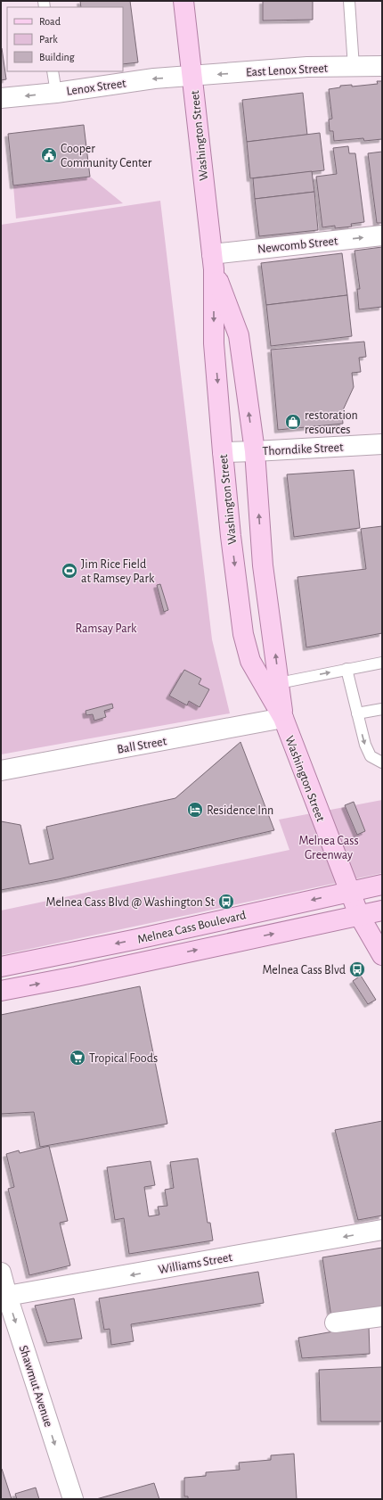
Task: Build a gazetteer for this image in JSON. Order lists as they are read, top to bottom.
{
  "streets": {
    "main road": ["Washington Street", "Melnea Cass Boulevard"],
    "street": [
      "East Lenox Street",
      "Lenox Street",
      "Newcomb Street",
      "Thorndike Street",
      "Ball Street",
      "Williams Street",
      "Shawmut Avenue"
    ]
  },
  "crossings": [
    ["East Lenox Street", "Lenox Street"],
    ["East Lenox Street", "Washington Street"],
    ["Lenox Street", "Washington Street"],
    ["Washington Street", "Newcomb Street"],
    ["Washington Street", "Thorndike Street"],
    ["Washington Street", "Ball Street"],
    ["Washington Street", "Melnea Cass Boulevard"],
    ["Williams Street", "Shawmut Avenue"]
  ],
  "one_way": [
    "East Lenox Street",
    "Lenox Street",
    "Newcomb Street",
    "Williams Street",
    "Shawmut Avenue"
  ],
  "parks": ["Ramsay Park", "Melnea Cass Greenway"],
  "places": {
    "public building": ["Cooper Community Center"],
    "shop": ["restoration resources"],
    "sports": ["Jim Rice Field at Ramsey Park"],
    "hotel": ["Residence Inn"],
    "bus stop": ["Melnea Cass Blvd @ Washington St", "Melnea Cass Blvd"],
    "supermarket": ["Tropical Foods"]
  },
  "legend": ["Road", "Park", "Building"]
}
